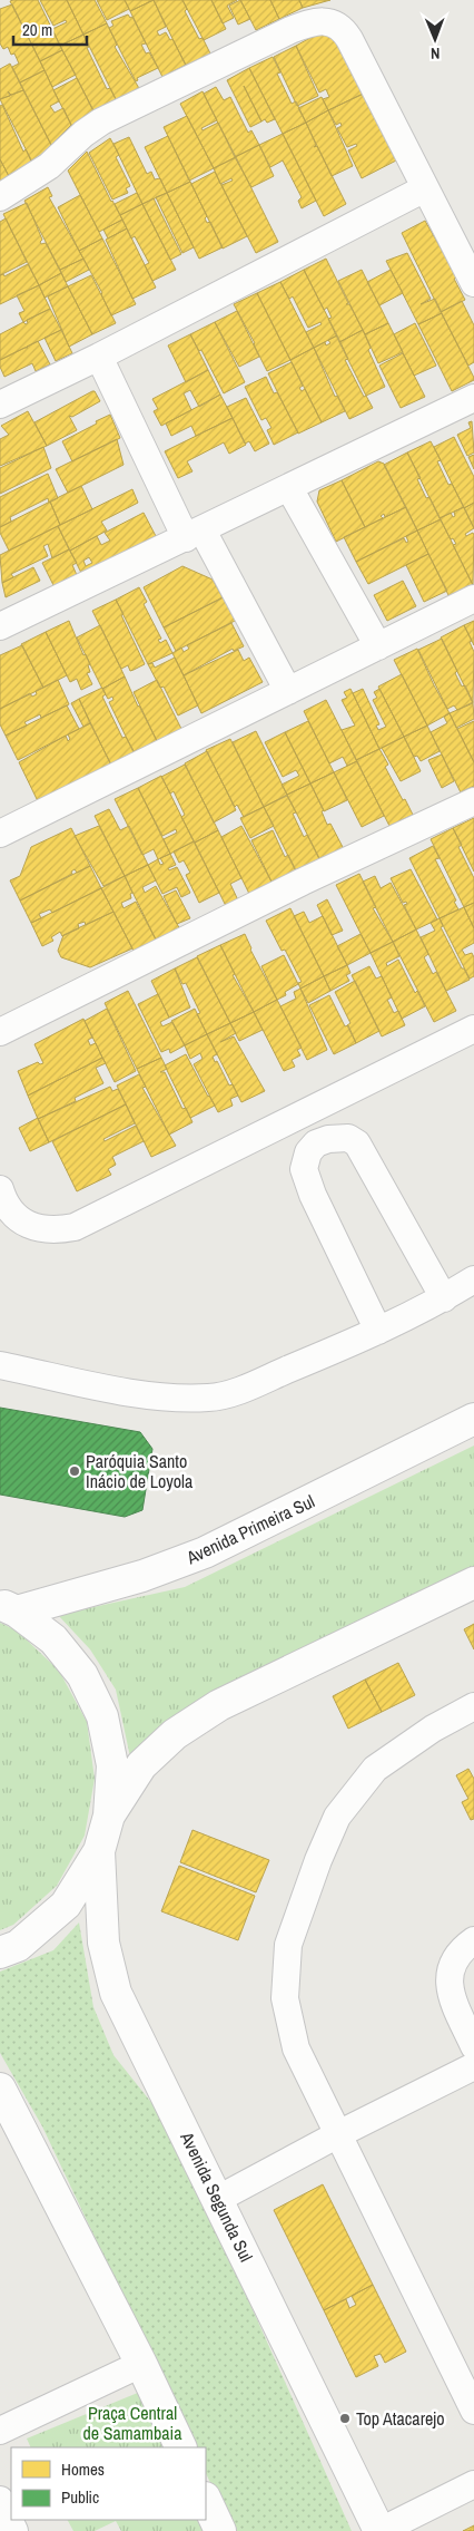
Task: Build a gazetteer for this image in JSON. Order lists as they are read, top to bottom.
{
  "streets": {
    "main road": ["Avenida Primeira Sul", "Avenida Segunda Sul"]
  },
  "parks": ["Praça Central de Samambaia"],
  "places": ["Paróquia Santo Inácio de Loyola", "Top Atacarejo"],
  "legend": ["Homes", "Public"],
  "scale_bar": "20 m",
  "north": "bottom"
}
